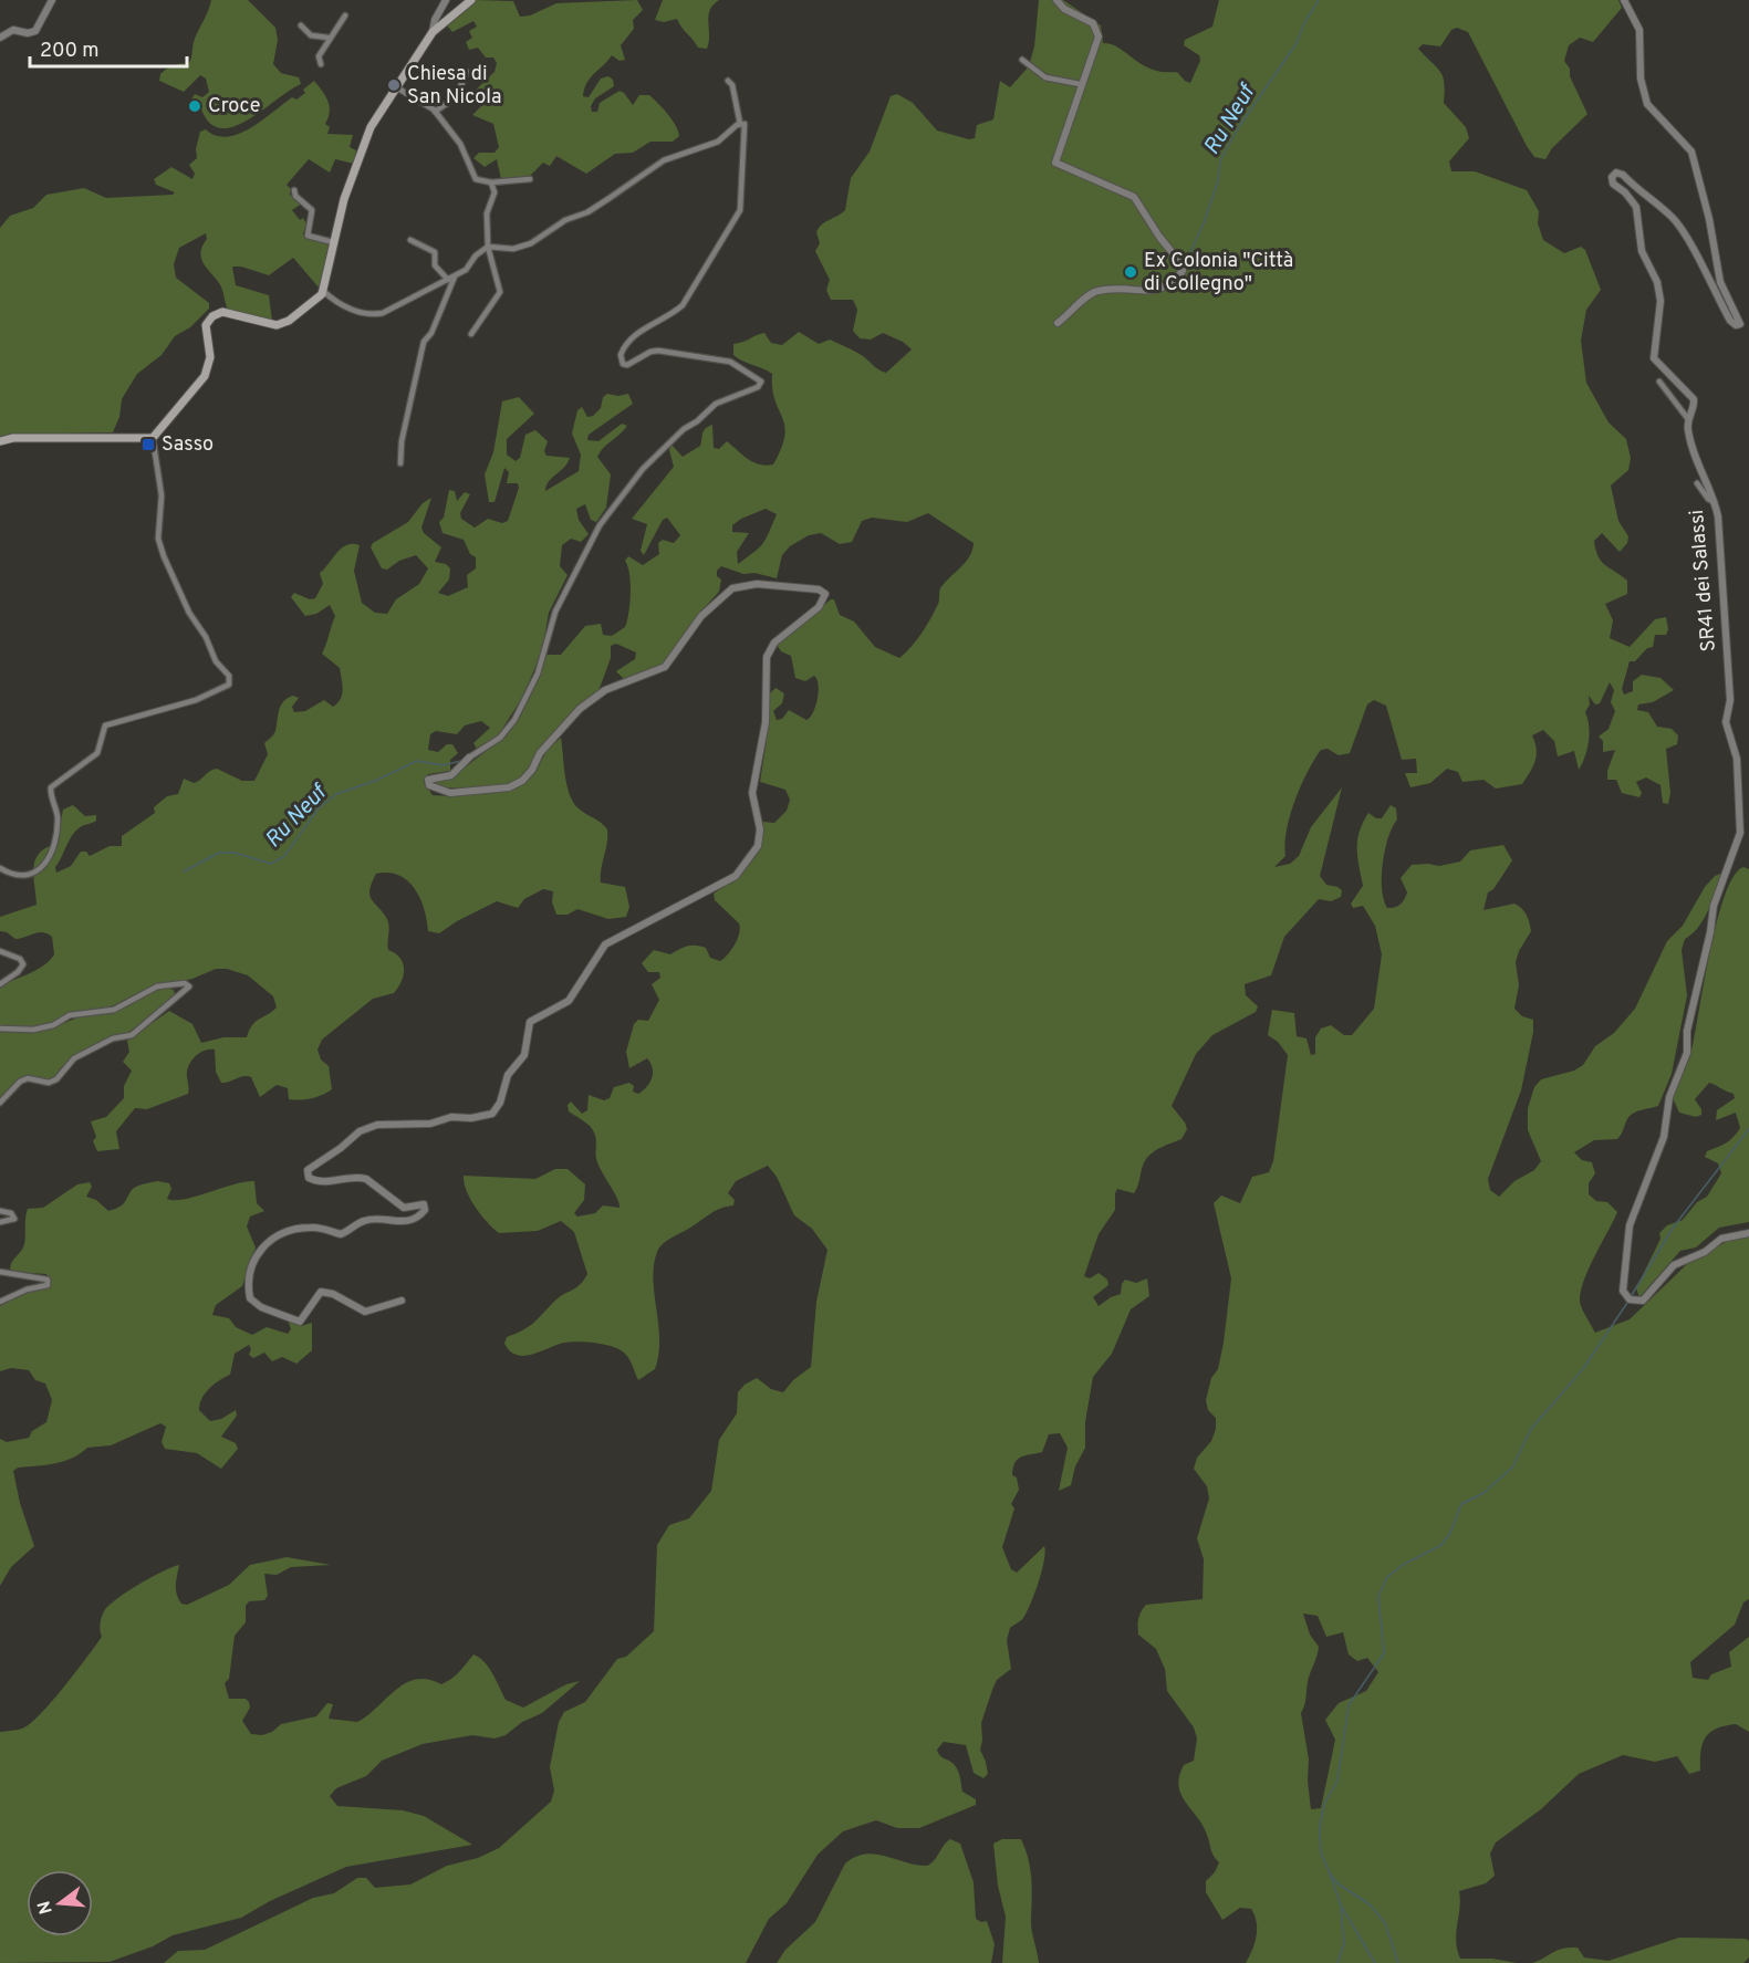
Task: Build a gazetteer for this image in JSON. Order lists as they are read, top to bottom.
{
  "streets": {
    "street": ["SR41 dei Salassi"]
  },
  "water": ["Ru Neuf"],
  "places": {
    "other": ["Chiesa di San Nicola", "Croce", "Ex Colonia \"Città di Collegno\""],
    "transit": ["Sasso"]
  },
  "scale_bar": "200 m",
  "north": "left"
}
